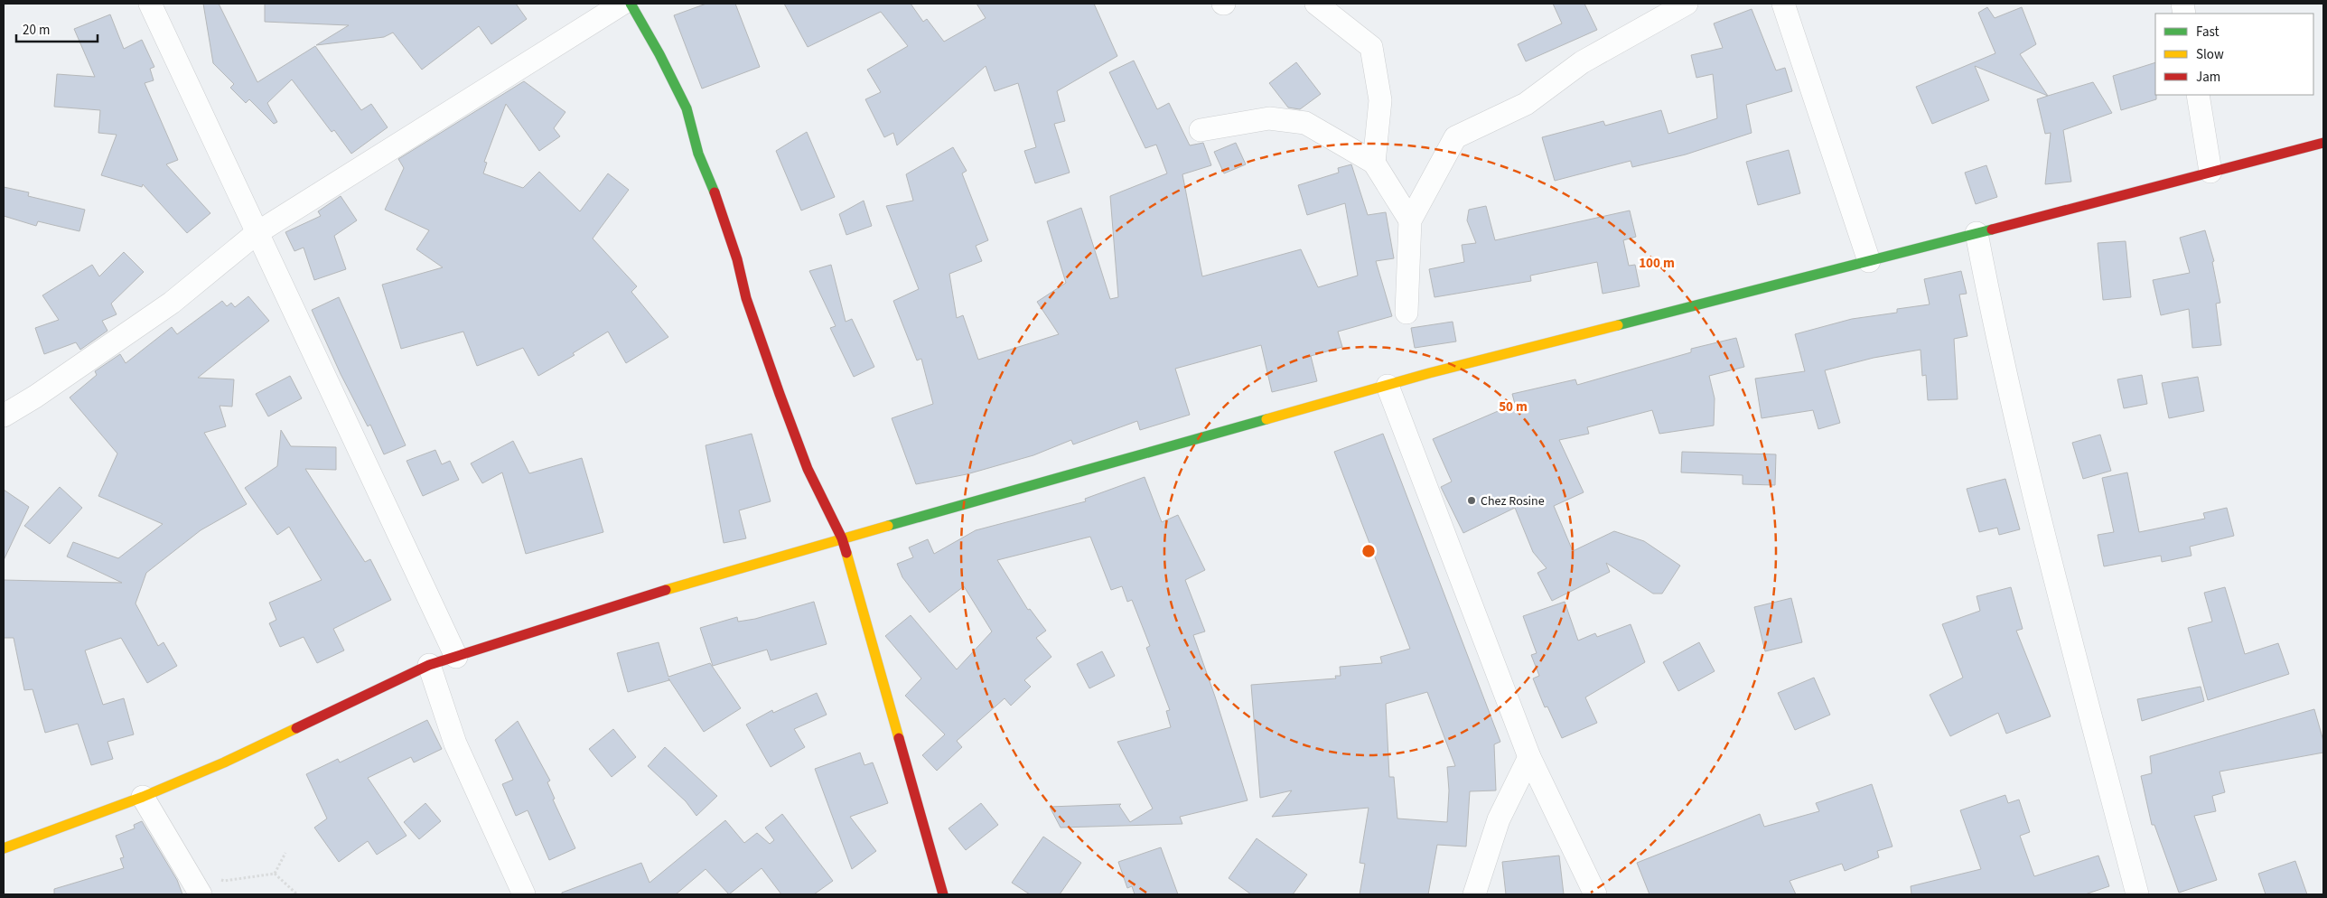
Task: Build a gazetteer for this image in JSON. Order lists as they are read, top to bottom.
{
  "places": ["Chez Rosine"],
  "legend": ["Fast", "Slow", "Jam"],
  "scale_bar": "20 m",
  "rings": ["100 m", "50 m"]
}
